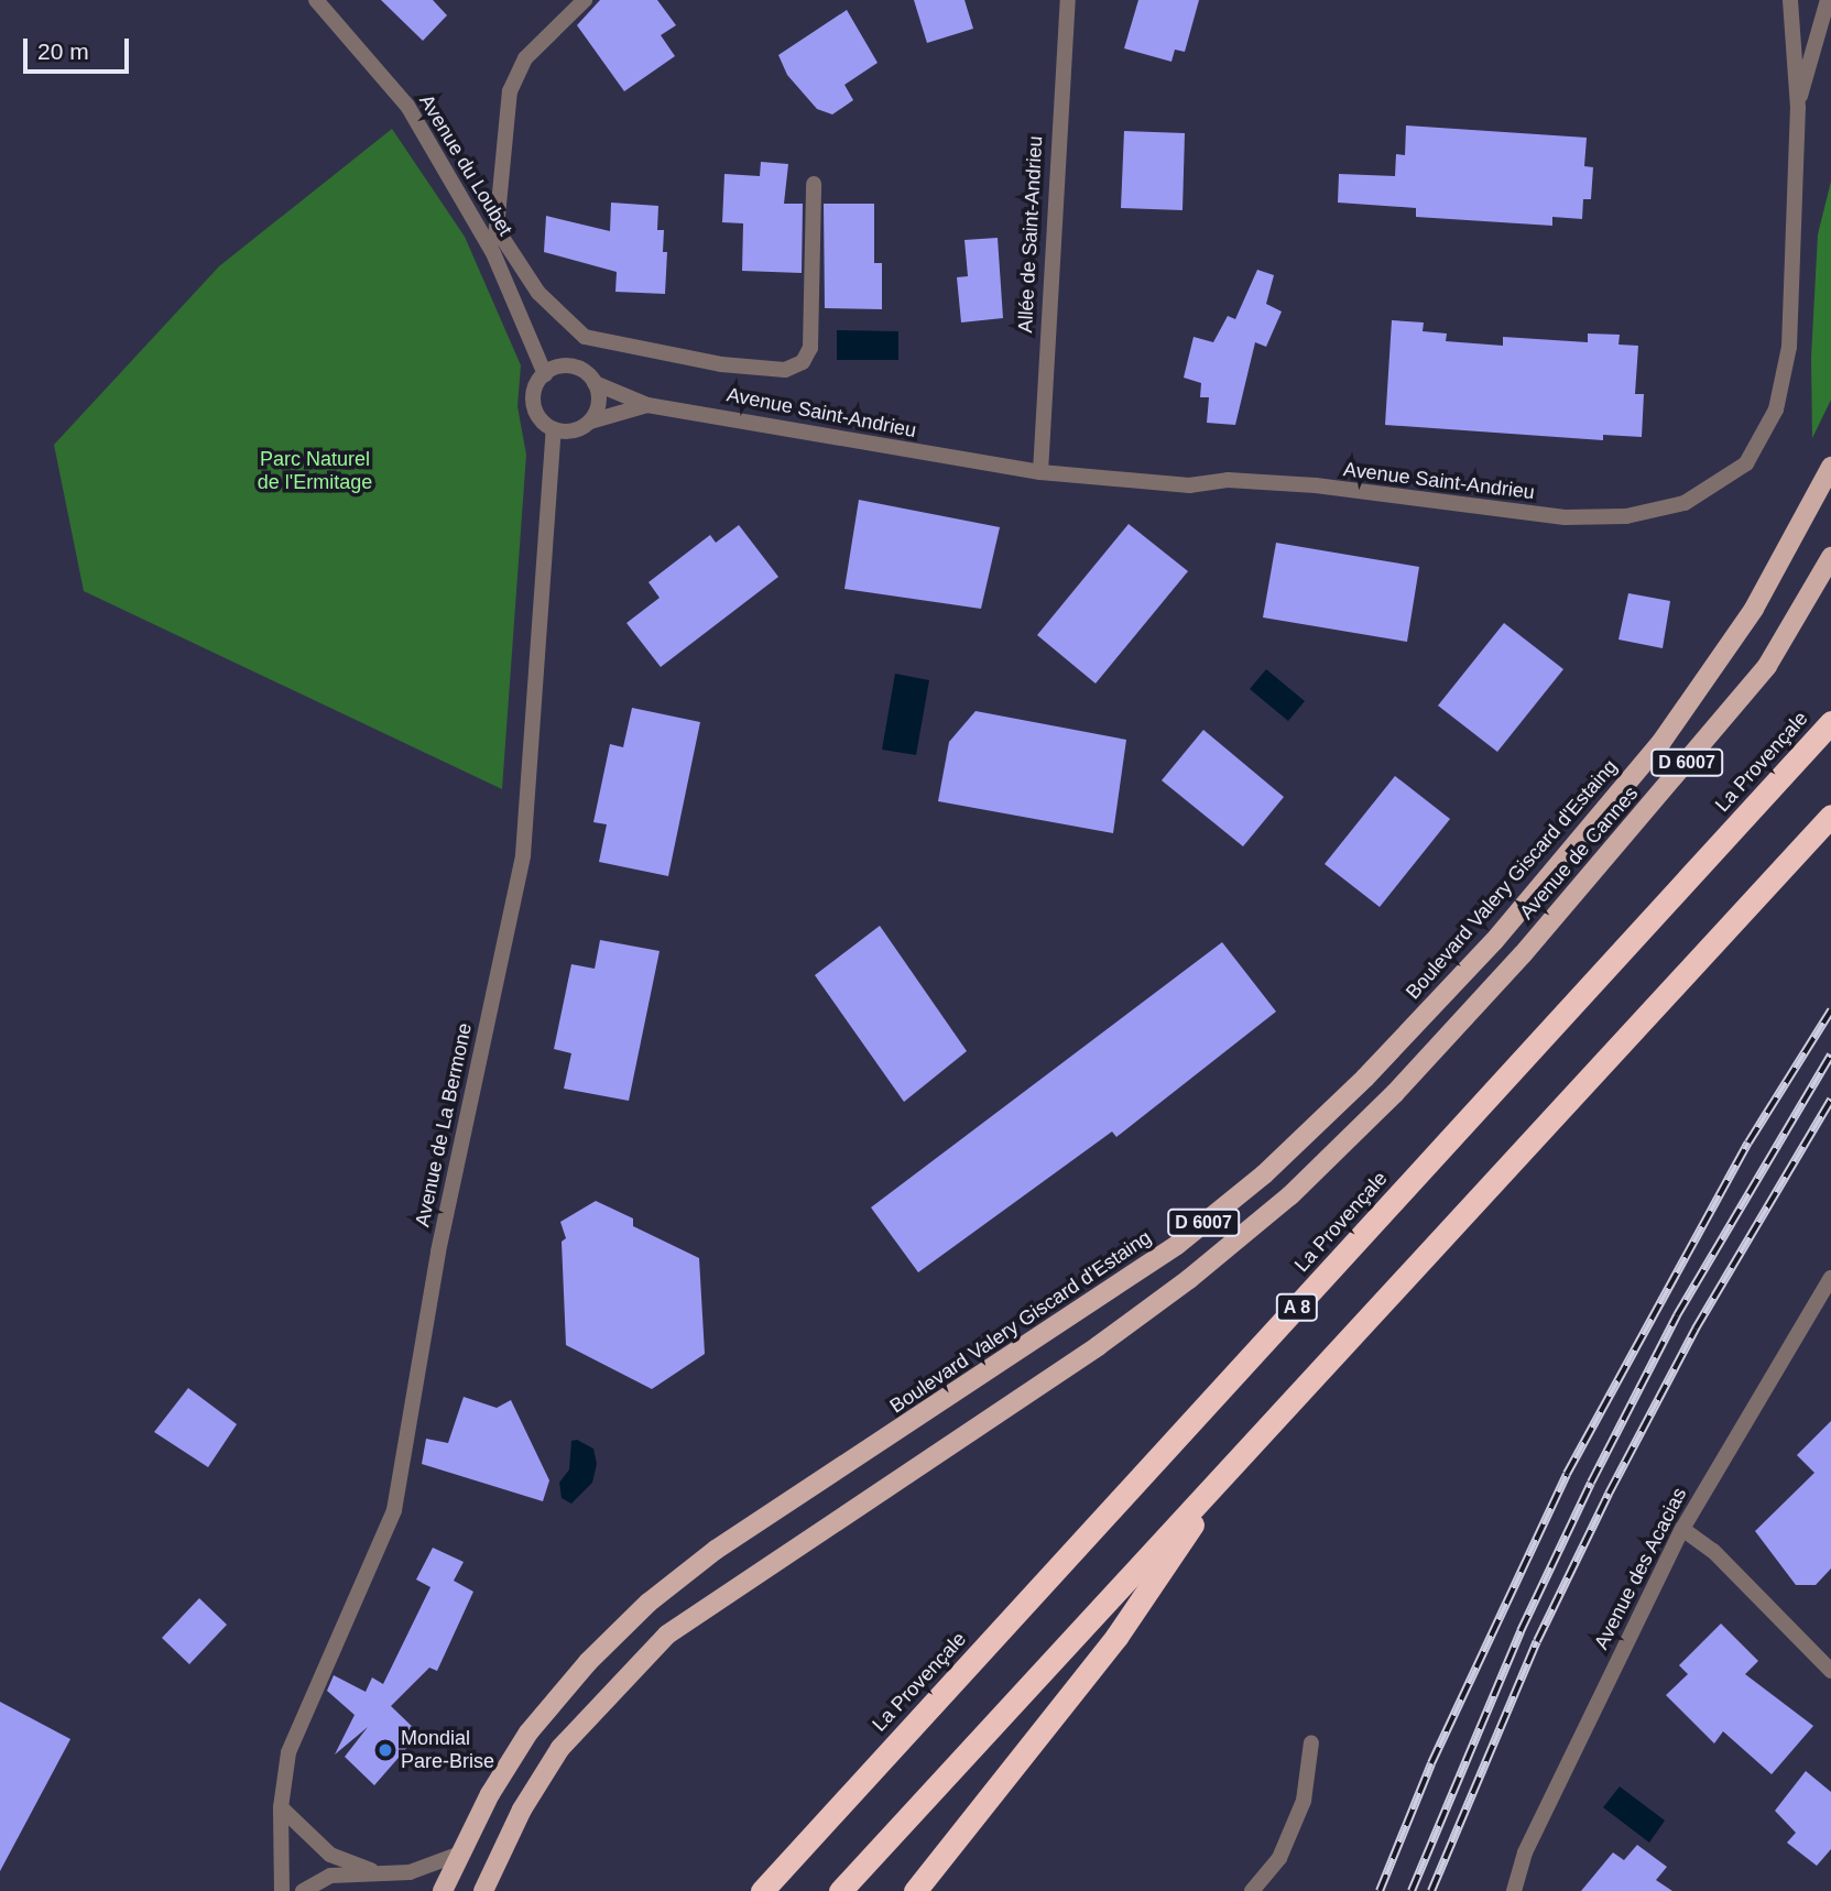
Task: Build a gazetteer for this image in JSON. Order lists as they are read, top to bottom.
{
  "streets": {
    "highway": ["La Provençale", "A 8"],
    "main road": ["D 6007", "Avenue de Cannes", "Boulevard Valery Giscard d'Estaing"],
    "street": [
      "Avenue du Loubet",
      "Allée de Saint-Andrieu",
      "Avenue Saint-Andrieu",
      "Avenue de La Bermone",
      "Avenue des Acacias"
    ]
  },
  "crossings": [
    ["Avenue du Loubet", "Avenue Saint-Andrieu"],
    ["Avenue du Loubet", "Avenue de La Bermone"],
    ["Allée de Saint-Andrieu", "Avenue Saint-Andrieu"],
    ["Avenue Saint-Andrieu", "Avenue de La Bermone"],
    ["D 6007", "Boulevard Valery Giscard d'Estaing"]
  ],
  "parks": ["Parc Naturel de l'Ermitage"],
  "places": ["Mondial Pare-Brise"],
  "scale_bar": "20 m"
}
